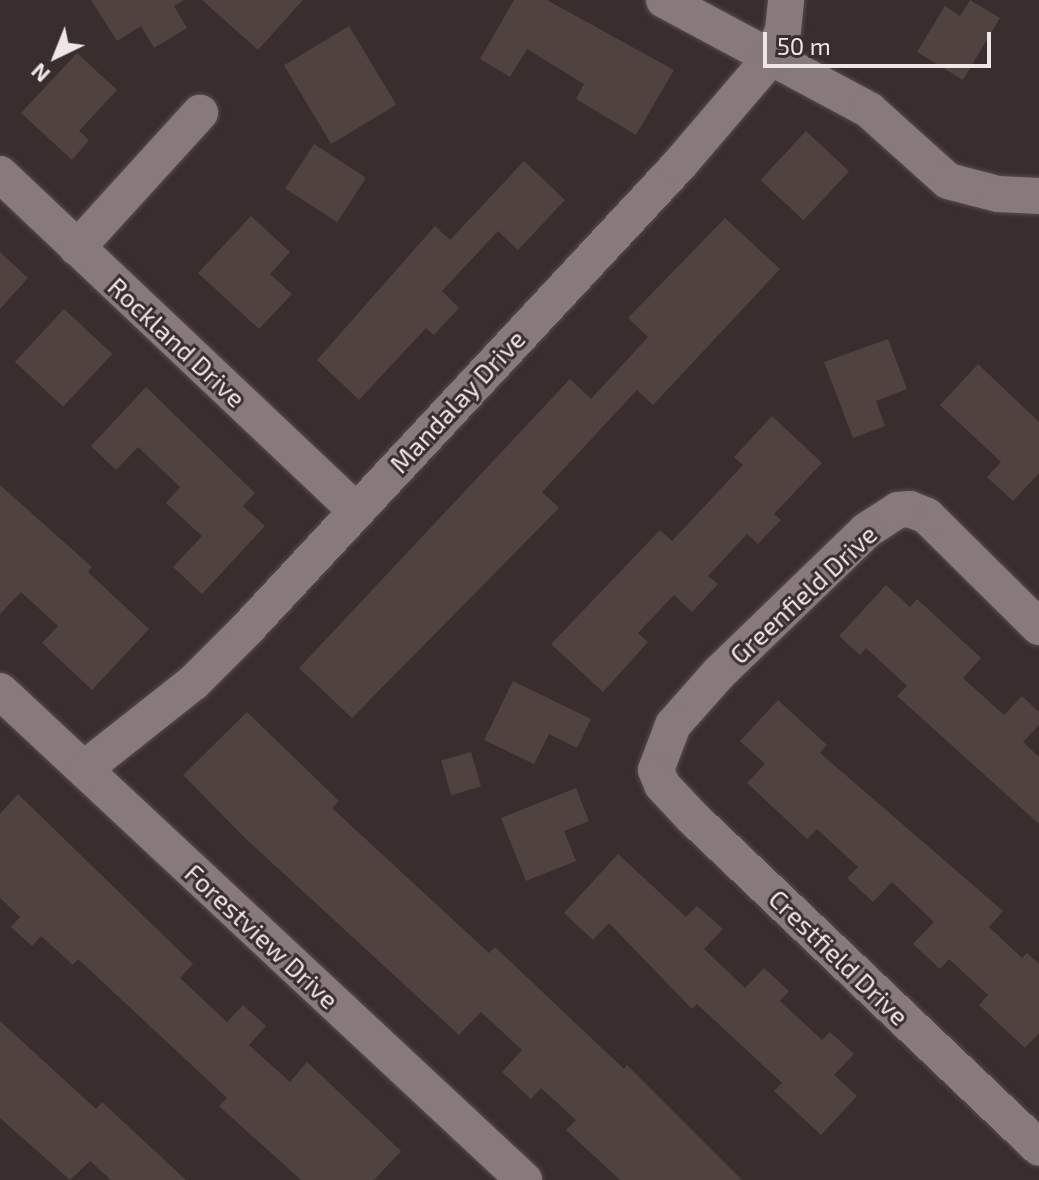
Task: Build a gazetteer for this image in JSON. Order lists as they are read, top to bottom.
{
  "streets": {
    "street": [
      "Rockland Drive",
      "Mandalay Drive",
      "Greenfield Drive",
      "Forestview Drive",
      "Crestfield Drive"
    ]
  },
  "crossings": [
    ["Rockland Drive", "Mandalay Drive"],
    ["Mandalay Drive", "Forestview Drive"],
    ["Greenfield Drive", "Crestfield Drive"]
  ],
  "scale_bar": "50 m",
  "north": "bottom left"
}
